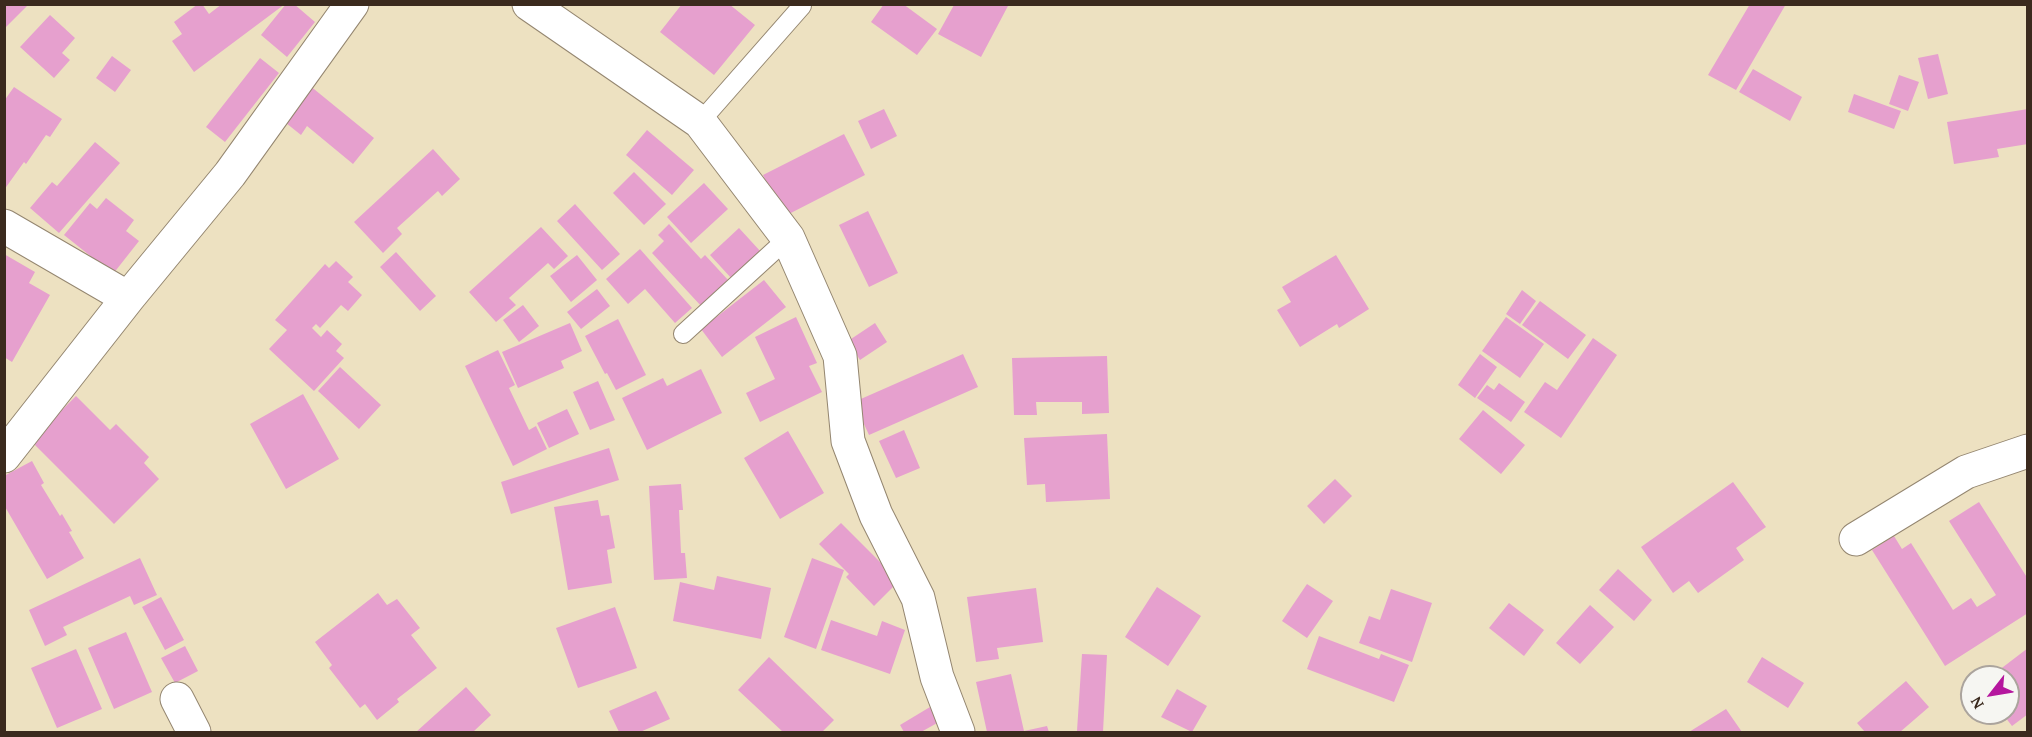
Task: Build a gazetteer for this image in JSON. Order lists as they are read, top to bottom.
{
  "north": "bottom left"
}
